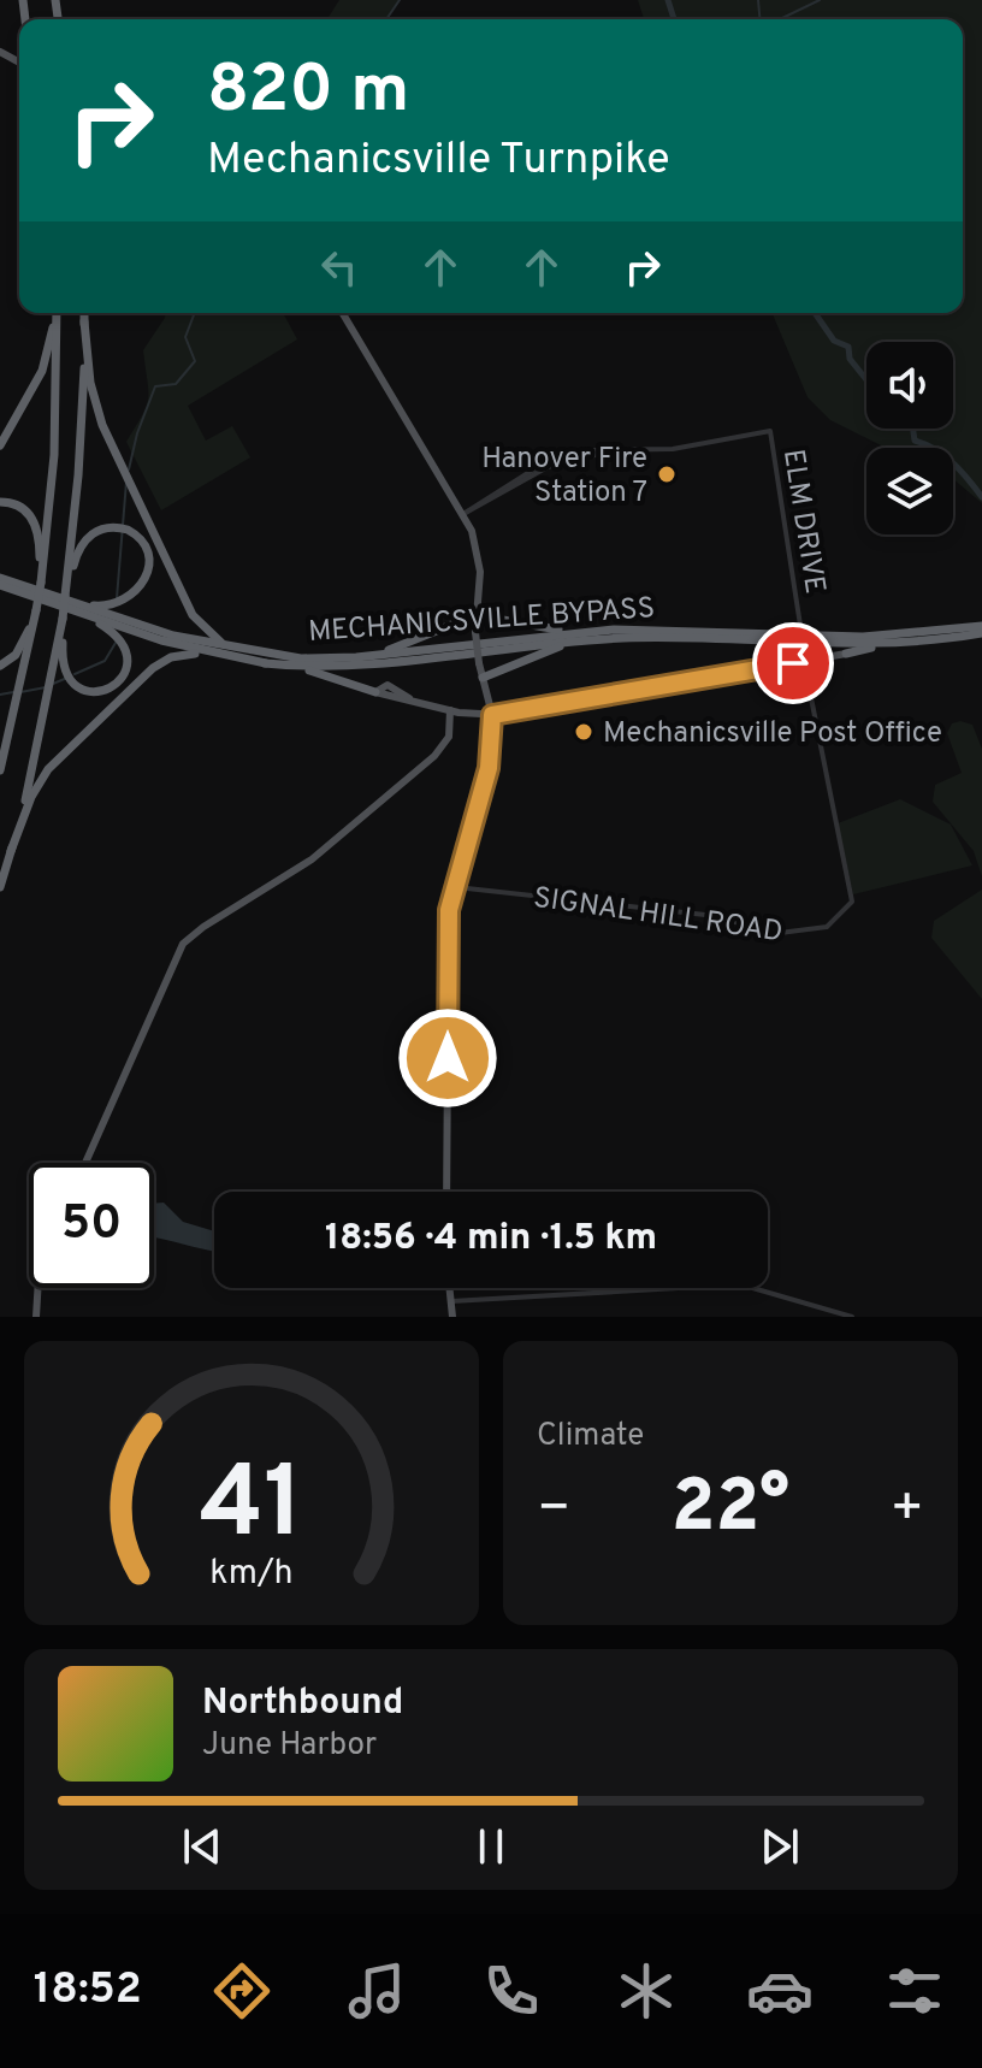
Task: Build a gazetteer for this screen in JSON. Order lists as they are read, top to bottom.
{
  "streets": {
    "highway": ["MECHANICSVILLE BYPASS"],
    "main road": ["ELM DRIVE"],
    "street": ["SIGNAL HILL ROAD"]
  },
  "crossings": [
    ["ELM DRIVE", "MECHANICSVILLE BYPASS"],
    ["ELM DRIVE", "SIGNAL HILL ROAD"]
  ],
  "places": ["Hanover Fire Station 7", "Mechanicsville Post Office"],
  "page": {
    "turn": ["820 m", "Mechanicsville Turnpike"],
    "limit": "50",
    "trip": "18:56 · 4 min · 1.5 km",
    "tile": "Climate",
    "heat": ["−", "22°", "+"],
    "song": ["Northbound", "June Harbor"],
    "tabs": "18:52",
    "gauge": ["41", "km/h"]
  }
}
